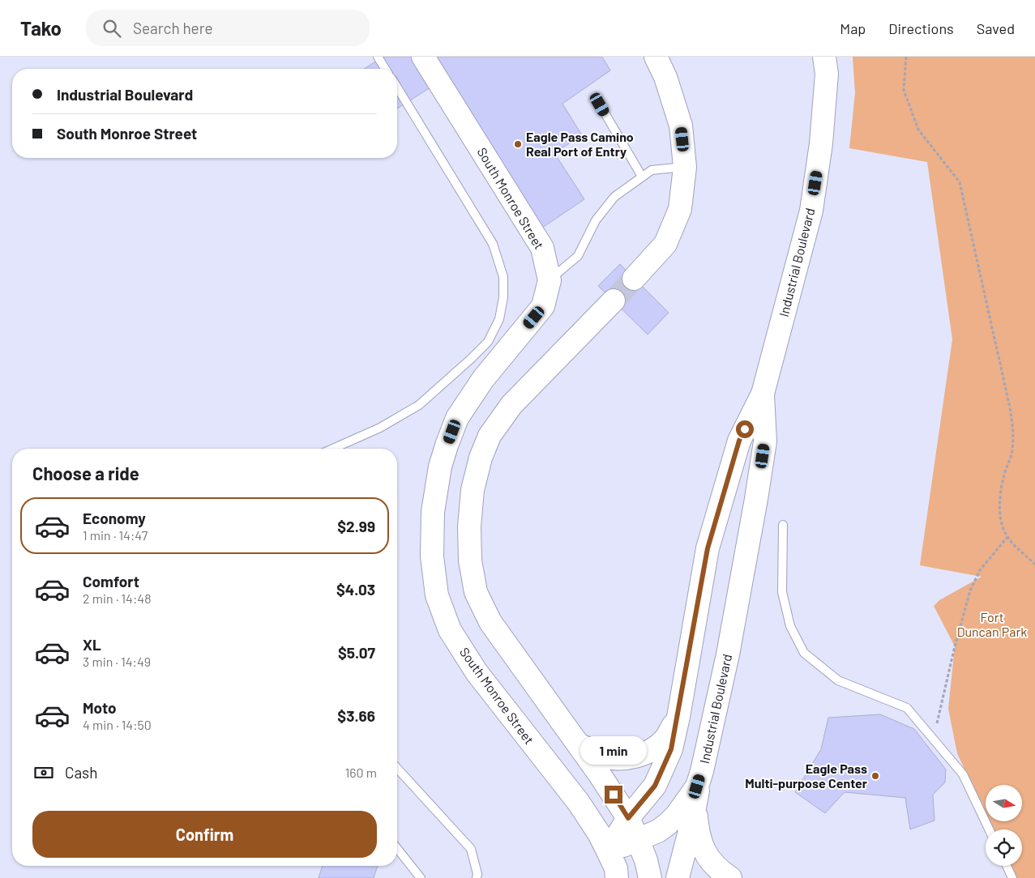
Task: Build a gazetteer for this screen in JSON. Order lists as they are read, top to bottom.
{
  "streets": {
    "main road": ["South Monroe Street", "Industrial Boulevard"]
  },
  "crossings": [
    ["South Monroe Street", "Industrial Boulevard"]
  ],
  "parks": ["Fort Duncan Park"],
  "places": ["Eagle Pass Camino Real Port of Entry", "Eagle Pass Multi-purpose Center"],
  "north": "right",
  "page": {
    "header": "Tako",
    "search": "Search here",
    "nav": ["Map", "Directions", "Saved"],
    "banner": ["Industrial Boulevard", "South Monroe Street"],
    "heading": "Choose a ride",
    "list": [
      {
        "name": "Economy",
        "note": "1 min · 14:47",
        "value": "$2.99"
      },
      {
        "name": "Comfort",
        "note": "2 min · 14:48",
        "value": "$4.03"
      },
      {
        "name": "XL",
        "note": "3 min · 14:49",
        "value": "$5.07"
      },
      {
        "name": "Moto",
        "note": "4 min · 14:50",
        "value": "$3.66"
      }
    ],
    "bubble": "1 min",
    "pay": ["Cash", "160 m"],
    "buttons": "Confirm"
  }
}
